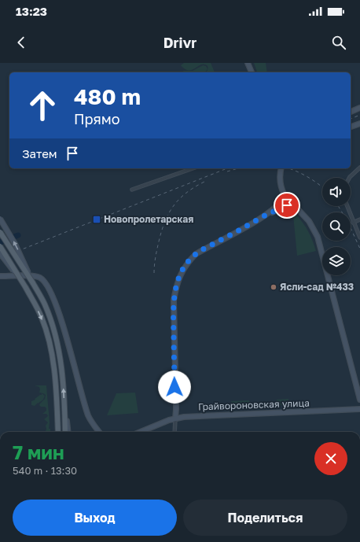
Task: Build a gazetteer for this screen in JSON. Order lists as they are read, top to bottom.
{
  "streets": {
    "main road": ["Грайвороновская улица"]
  },
  "places": {
    "transit": ["Новопролетарская"],
    "other": ["Ясли-сад №433"]
  },
  "page": {
    "status": "13:23",
    "header": "Drivr",
    "turn": ["480 m", "Прямо"],
    "then": "Затем",
    "heading": ["7 мин", "540 m · 13:30"],
    "buttons": ["Выход", "Поделиться"]
  }
}
